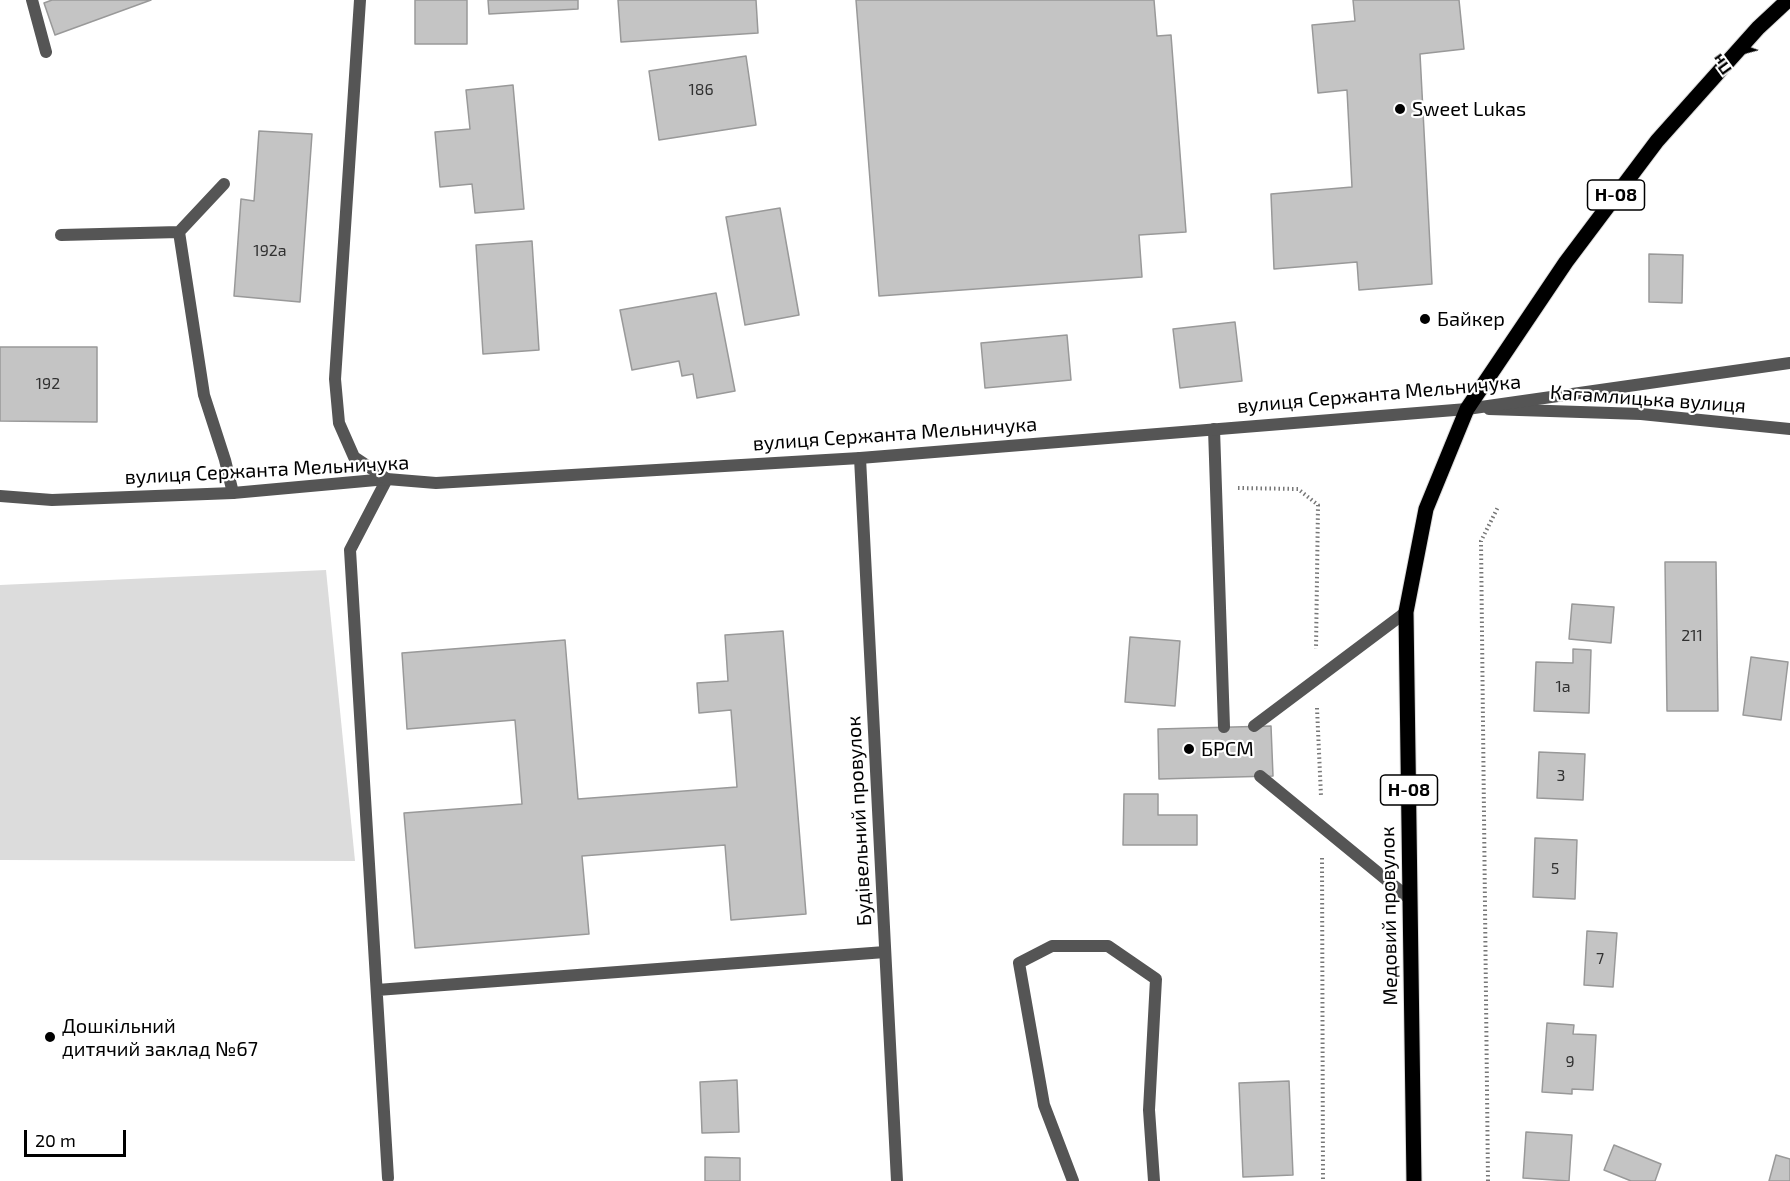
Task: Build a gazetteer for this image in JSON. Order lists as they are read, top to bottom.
{
  "streets": {
    "main road": ["Н-08", "Медовий провулок"],
    "street": ["вулиця Сержанта Мельничука", "Кагамлицька вулиця", "Будівельний провулок"]
  },
  "crossings": [
    ["Н-08", "вулиця Сержанта Мельничука"],
    ["Н-08", "Кагамлицька вулиця"],
    ["Н-08", "Медовий провулок"],
    ["вулиця Сержанта Мельничука", "Кагамлицька вулиця"],
    ["вулиця Сержанта Мельничука", "Будівельний провулок"],
    ["вулиця Сержанта Мельничука", "Медовий провулок"],
    ["Кагамлицька вулиця", "Медовий провулок"]
  ],
  "places": [
    "Sweet Lukas",
    "Байкер",
    "БРСМ",
    "Дошкільний дитячий заклад №67"
  ],
  "house_numbers": [
    "186",
    "192а",
    "192",
    "211",
    "1а",
    "3",
    "5",
    "7",
    "9"
  ],
  "scale_bar": "20 m",
  "north": "bottom left"
}
